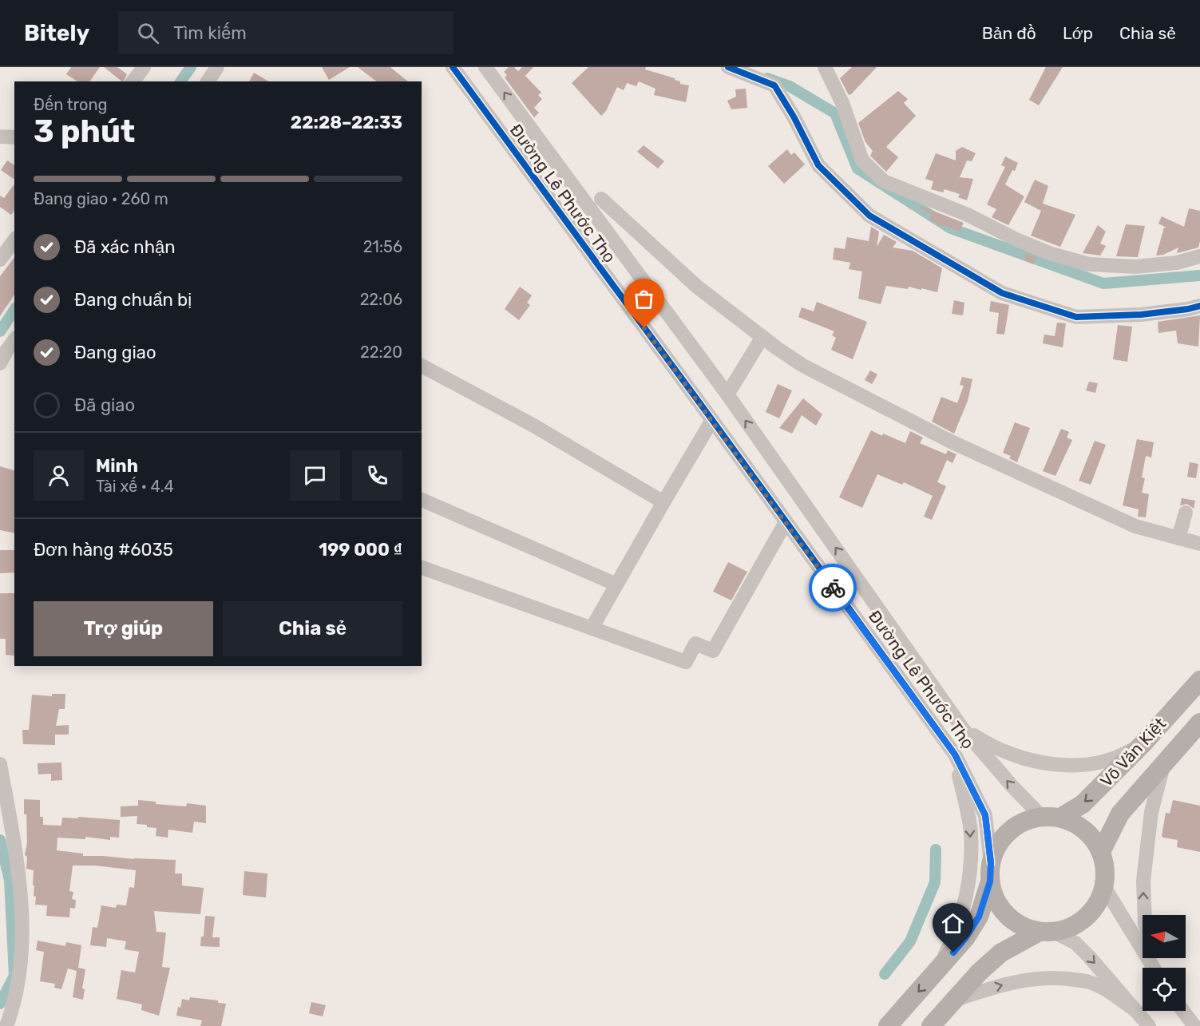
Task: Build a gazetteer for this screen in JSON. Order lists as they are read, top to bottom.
{
  "streets": {
    "main road": ["Võ Văn Kiệt"],
    "street": ["Đường Lê Phước Thọ"]
  },
  "crossings": [
    ["Đường Lê Phước Thọ", "Võ Văn Kiệt"]
  ],
  "north": "left",
  "page": {
    "header": "Bitely",
    "search": "Tìm kiếm",
    "nav": ["Bản đồ", "Lớp", "Chia sẻ"],
    "heading": ["3 phút", "Đến trong", "22:28–22:33"],
    "panel": [
      "Minh",
      "Tài xế · 4.4",
      "Đơn hàng #6035",
      "199 000 ₫"
    ],
    "bar": "Đang giao · 260 m",
    "list": [
      ["Đã xác nhận", "21:56"],
      ["Đang chuẩn bị", "22:06"],
      ["Đang giao", "22:20"],
      "Đã giao"
    ],
    "buttons": ["Trợ giúp", "Chia sẻ"]
  }
}
